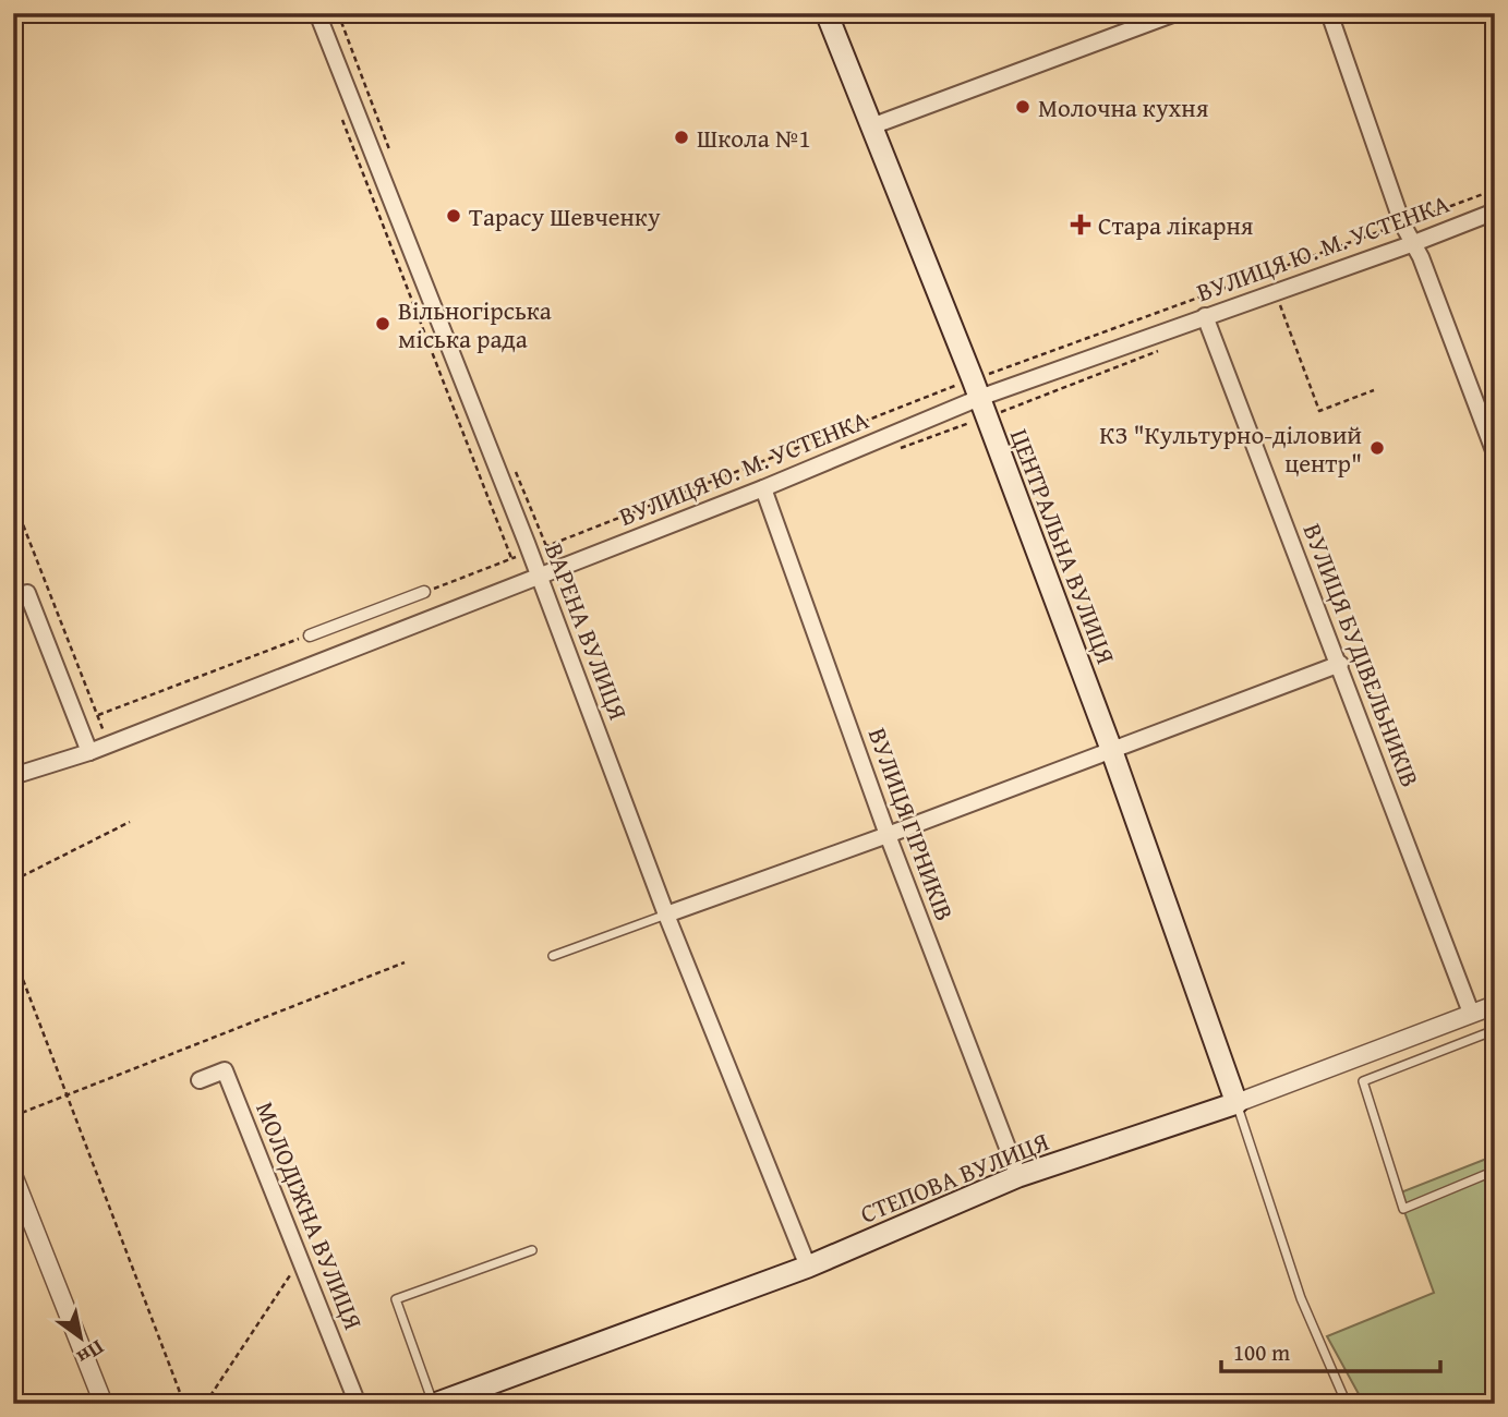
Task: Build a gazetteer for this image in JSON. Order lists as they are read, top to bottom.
{
  "streets": {
    "main road": ["ЦЕНТРАЛЬНА ВУЛИЦЯ", "СТЕПОВА ВУЛИЦЯ"],
    "street": [
      "ВУЛИЦЯ Ю. М. УСТЕНКА",
      "ВАРЕНА ВУЛИЦЯ",
      "ВУЛИЦЯ БУДІВЕЛЬНИКІВ",
      "ВУЛИЦЯ ГІРНИКІВ",
      "МОЛОДІЖНА ВУЛИЦЯ"
    ]
  },
  "crossings": [
    ["ВУЛИЦЯ Ю. М. УСТЕНКА", "ЦЕНТРАЛЬНА ВУЛИЦЯ"],
    ["ВУЛИЦЯ Ю. М. УСТЕНКА", "ВАРЕНА ВУЛИЦЯ"],
    ["ВУЛИЦЯ Ю. М. УСТЕНКА", "ВУЛИЦЯ БУДІВЕЛЬНИКІВ"],
    ["ВУЛИЦЯ Ю. М. УСТЕНКА", "ВУЛИЦЯ ГІРНИКІВ"],
    ["ЦЕНТРАЛЬНА ВУЛИЦЯ", "СТЕПОВА ВУЛИЦЯ"],
    ["ВАРЕНА ВУЛИЦЯ", "СТЕПОВА ВУЛИЦЯ"],
    ["ВУЛИЦЯ БУДІВЕЛЬНИКІВ", "СТЕПОВА ВУЛИЦЯ"],
    ["ВУЛИЦЯ ГІРНИКІВ", "СТЕПОВА ВУЛИЦЯ"]
  ],
  "places": {
    "other": [
      "Молочна кухня",
      "Школа №1",
      "Тарасу Шевченку",
      "Вільногірська міська рада",
      "КЗ \"Культурно-діловий центр\""
    ],
    "health": ["Стара лікарня"]
  },
  "scale_bar": "100 m",
  "north": "bottom right"
}
